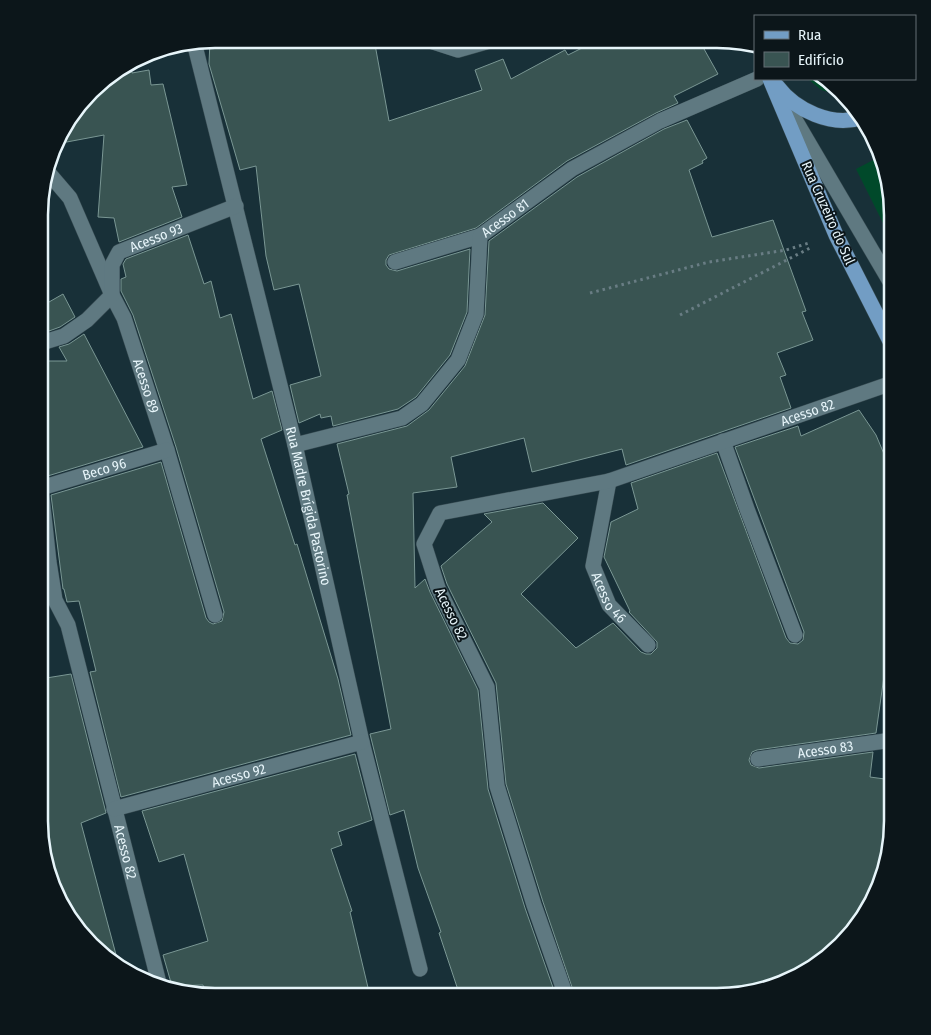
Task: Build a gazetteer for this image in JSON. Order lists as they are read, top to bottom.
{
  "streets": {
    "main road": ["Rua Cruzeiro do Sul"],
    "street": [
      "Acesso 81",
      "Acesso 93",
      "Acesso 89",
      "Acesso 82",
      "Beco 96",
      "Rua Madre Brígida Pastorino",
      "Acesso 46",
      "Acesso 83",
      "Acesso 92"
    ]
  },
  "crossings": [
    ["Acesso 81", "Rua Madre Brígida Pastorino"],
    ["Acesso 93", "Acesso 89"],
    ["Acesso 93", "Rua Madre Brígida Pastorino"],
    ["Acesso 89", "Beco 96"],
    ["Acesso 82", "Acesso 46"],
    ["Acesso 82", "Acesso 92"],
    ["Rua Madre Brígida Pastorino", "Acesso 92"]
  ],
  "legend": ["Rua", "Edifício"]
}
